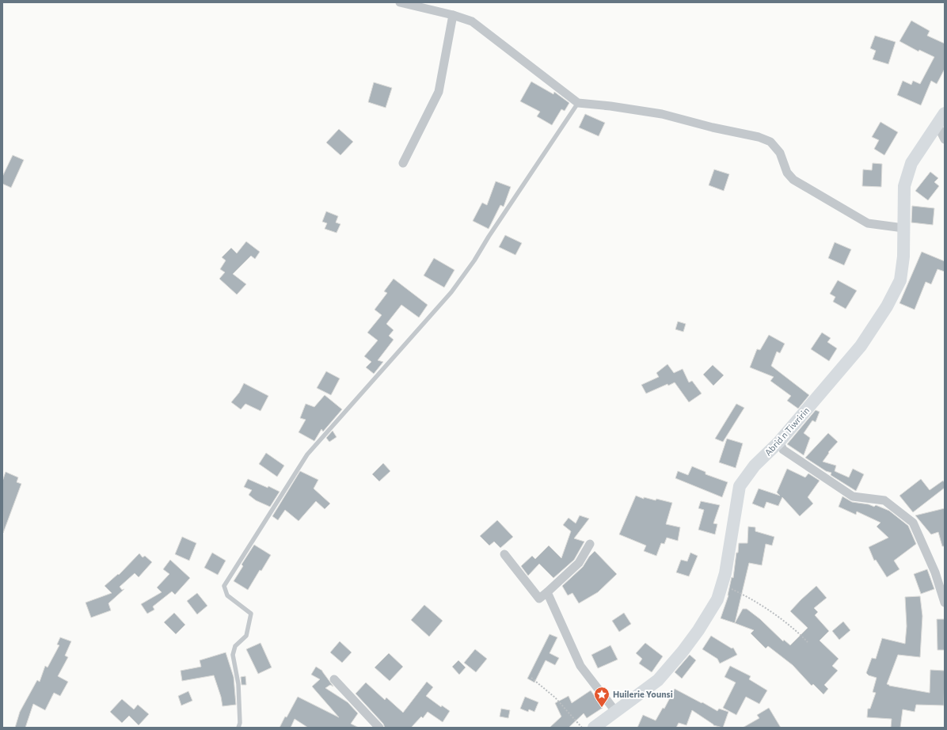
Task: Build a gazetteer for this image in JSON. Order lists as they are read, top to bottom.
{
  "streets": {
    "street": ["Abrid n Tiwririn"]
  },
  "places": {
    "place": ["Huilerie Younsi"]
  }
}
